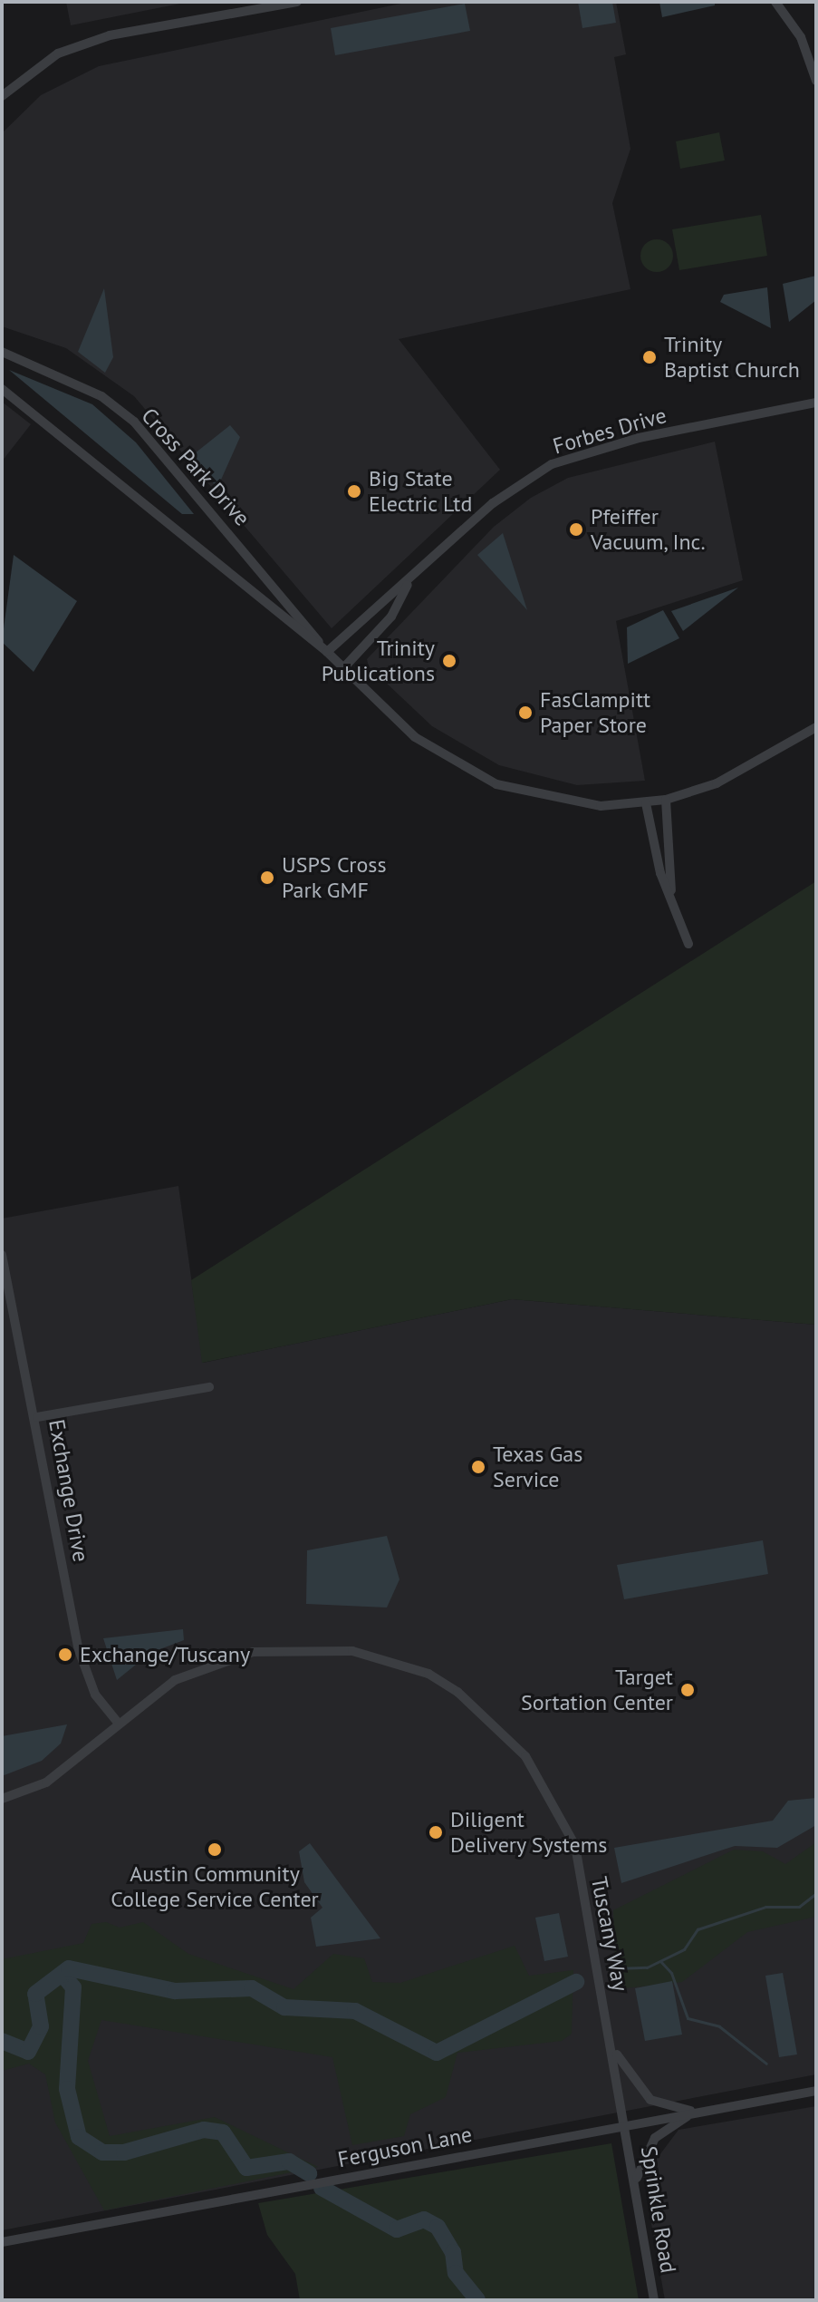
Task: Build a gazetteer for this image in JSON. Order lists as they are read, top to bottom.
{
  "streets": {
    "street": [
      "Forbes Drive",
      "Cross Park Drive",
      "Exchange Drive",
      "Tuscany Way",
      "Ferguson Lane",
      "Sprinkle Road"
    ]
  },
  "crossings": [
    ["Forbes Drive", "Cross Park Drive"],
    ["Exchange Drive", "Tuscany Way"],
    ["Tuscany Way", "Ferguson Lane"],
    ["Tuscany Way", "Sprinkle Road"],
    ["Ferguson Lane", "Sprinkle Road"]
  ],
  "places": [
    "Trinity Baptist Church",
    "Big State Electric Ltd",
    "Pfeiffer Vacuum, Inc.",
    "Trinity Publications",
    "FasClampitt Paper Store",
    "USPS Cross Park GMF",
    "Texas Gas Service",
    "Exchange/Tuscany",
    "Target Sortation Center",
    "Diligent Delivery Systems",
    "Austin Community College Service Center"
  ]
}
